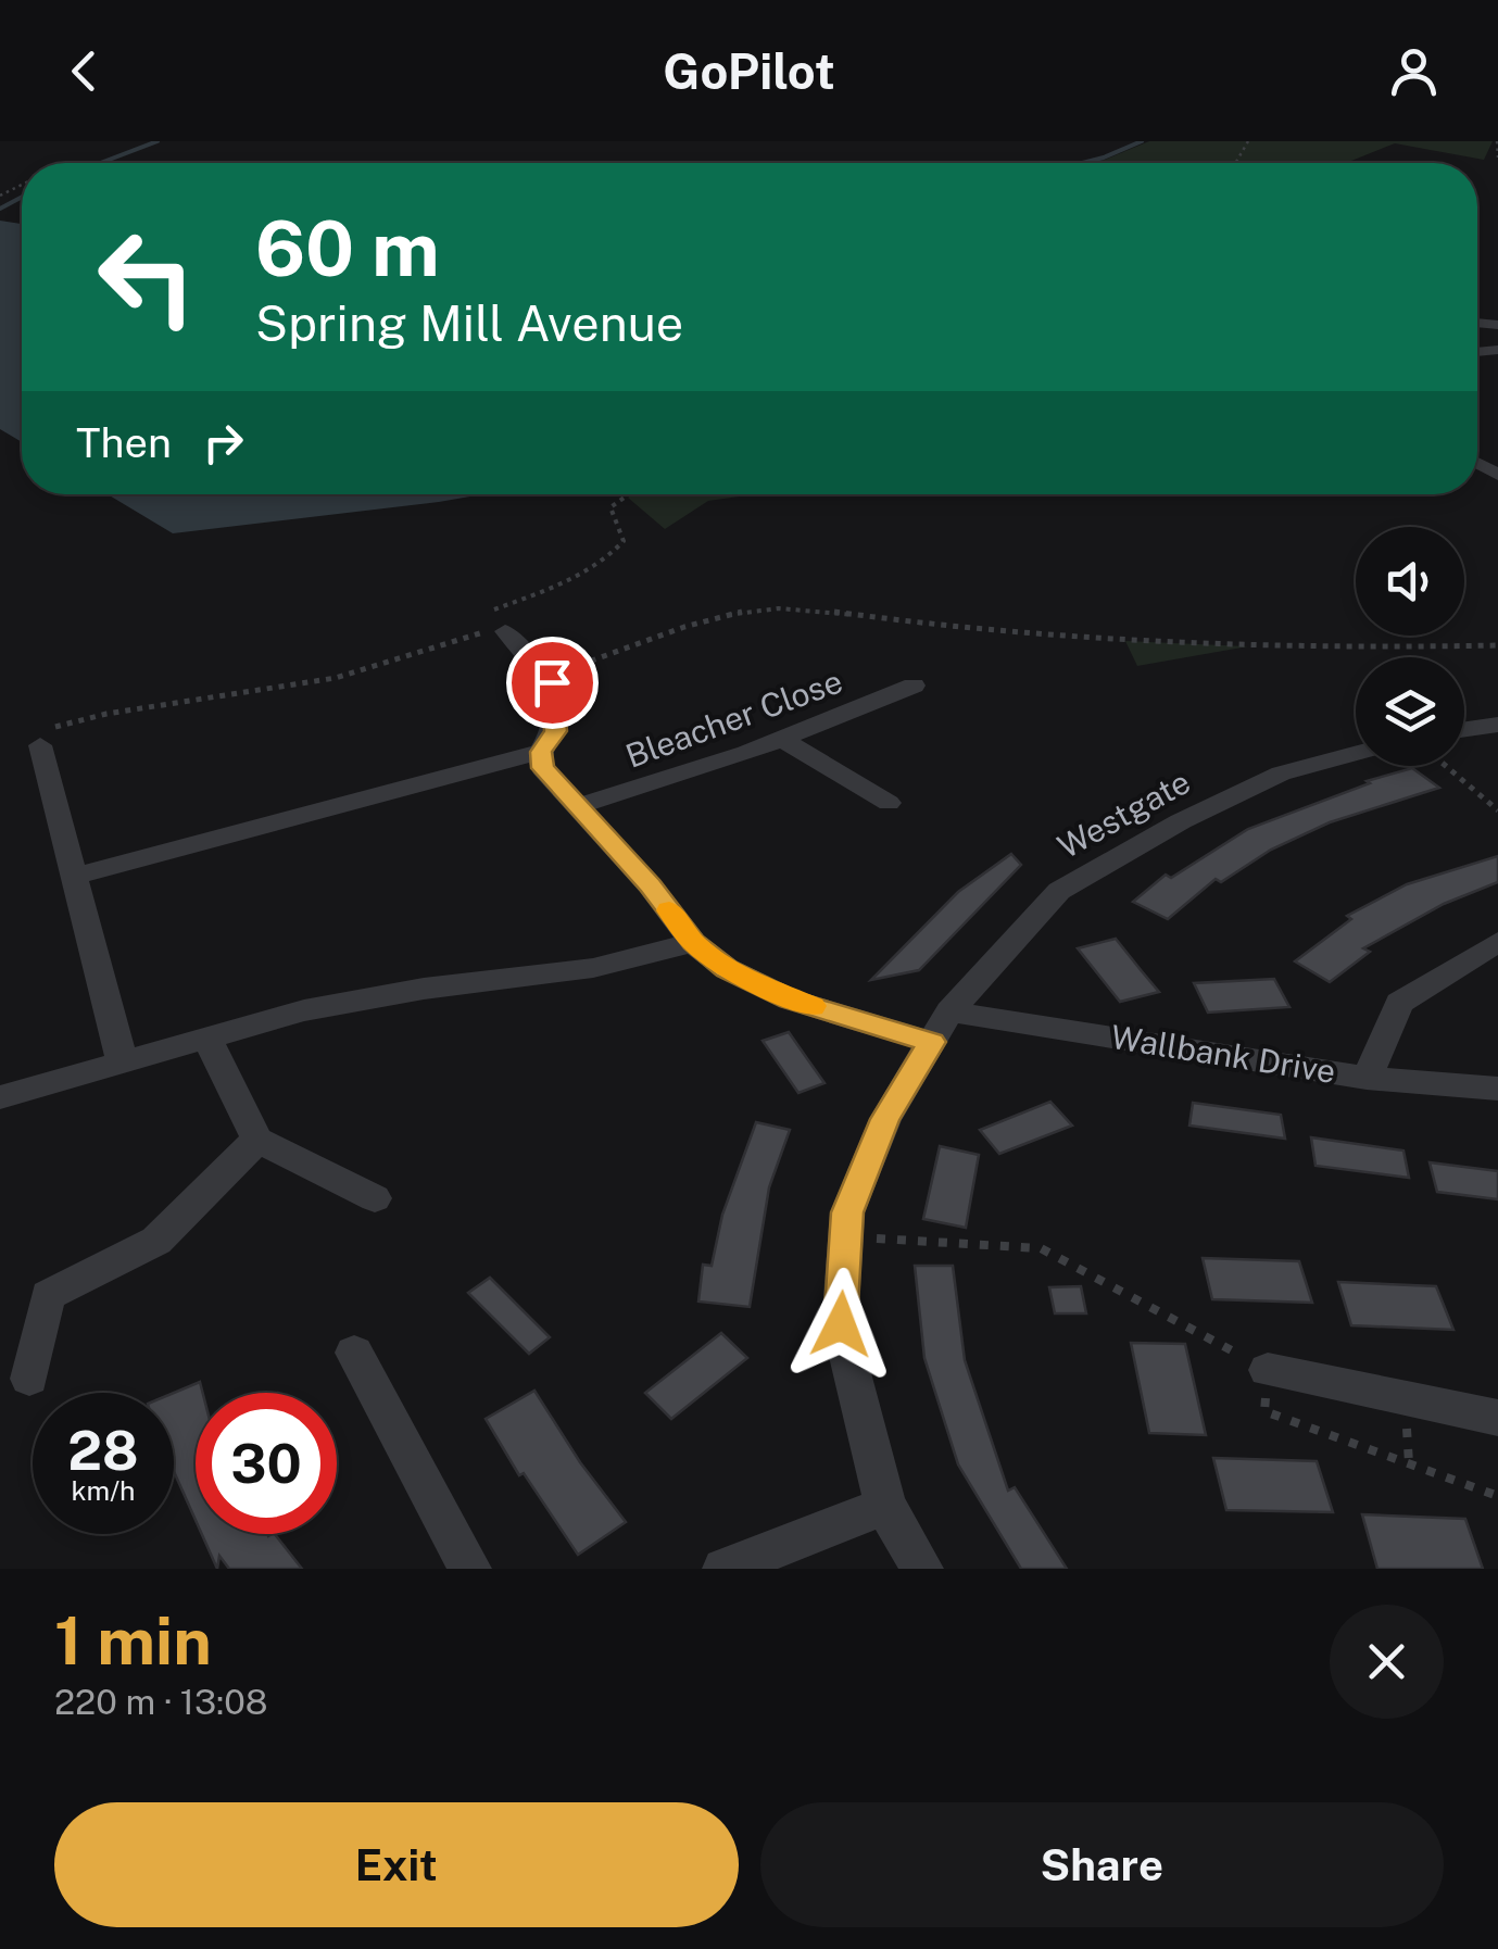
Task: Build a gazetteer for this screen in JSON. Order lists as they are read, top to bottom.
{
  "streets": {
    "street": ["Bleacher Close", "Westgate", "Wallbank Drive"]
  },
  "crossings": [
    ["Bleacher Close", "Wallbank Drive"],
    ["Westgate", "Wallbank Drive"]
  ],
  "page": {
    "header": "GoPilot",
    "turn": ["60 m", "Spring Mill Avenue"],
    "then": "Then",
    "speed": "28 km/h",
    "limit": "30",
    "heading": ["1 min", "220 m · 13:08"],
    "buttons": ["Exit", "Share"]
  }
}
